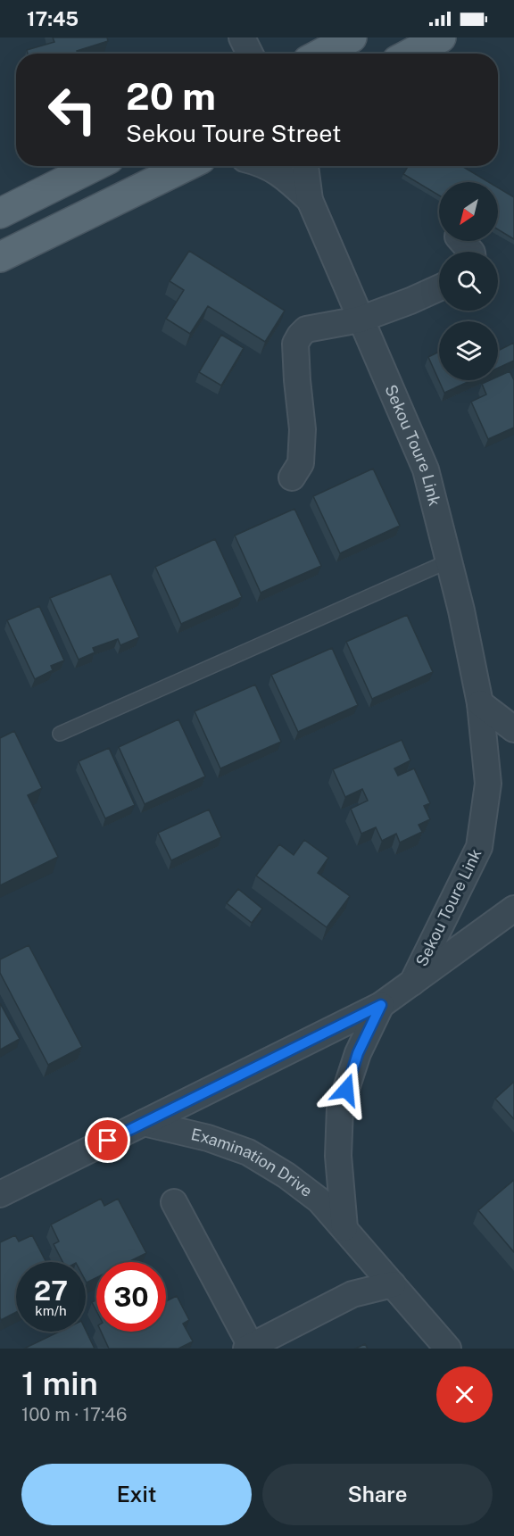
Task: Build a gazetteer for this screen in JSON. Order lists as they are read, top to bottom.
{
  "streets": {
    "street": ["Sekou Toure Link", "Examination Drive"]
  },
  "north": "bottom left",
  "page": {
    "status": "17:45",
    "turn": ["20 m", "Sekou Toure Street"],
    "speed": "27 km/h",
    "limit": "30",
    "heading": ["1 min", "100 m · 17:46"],
    "buttons": ["Exit", "Share"]
  }
}
